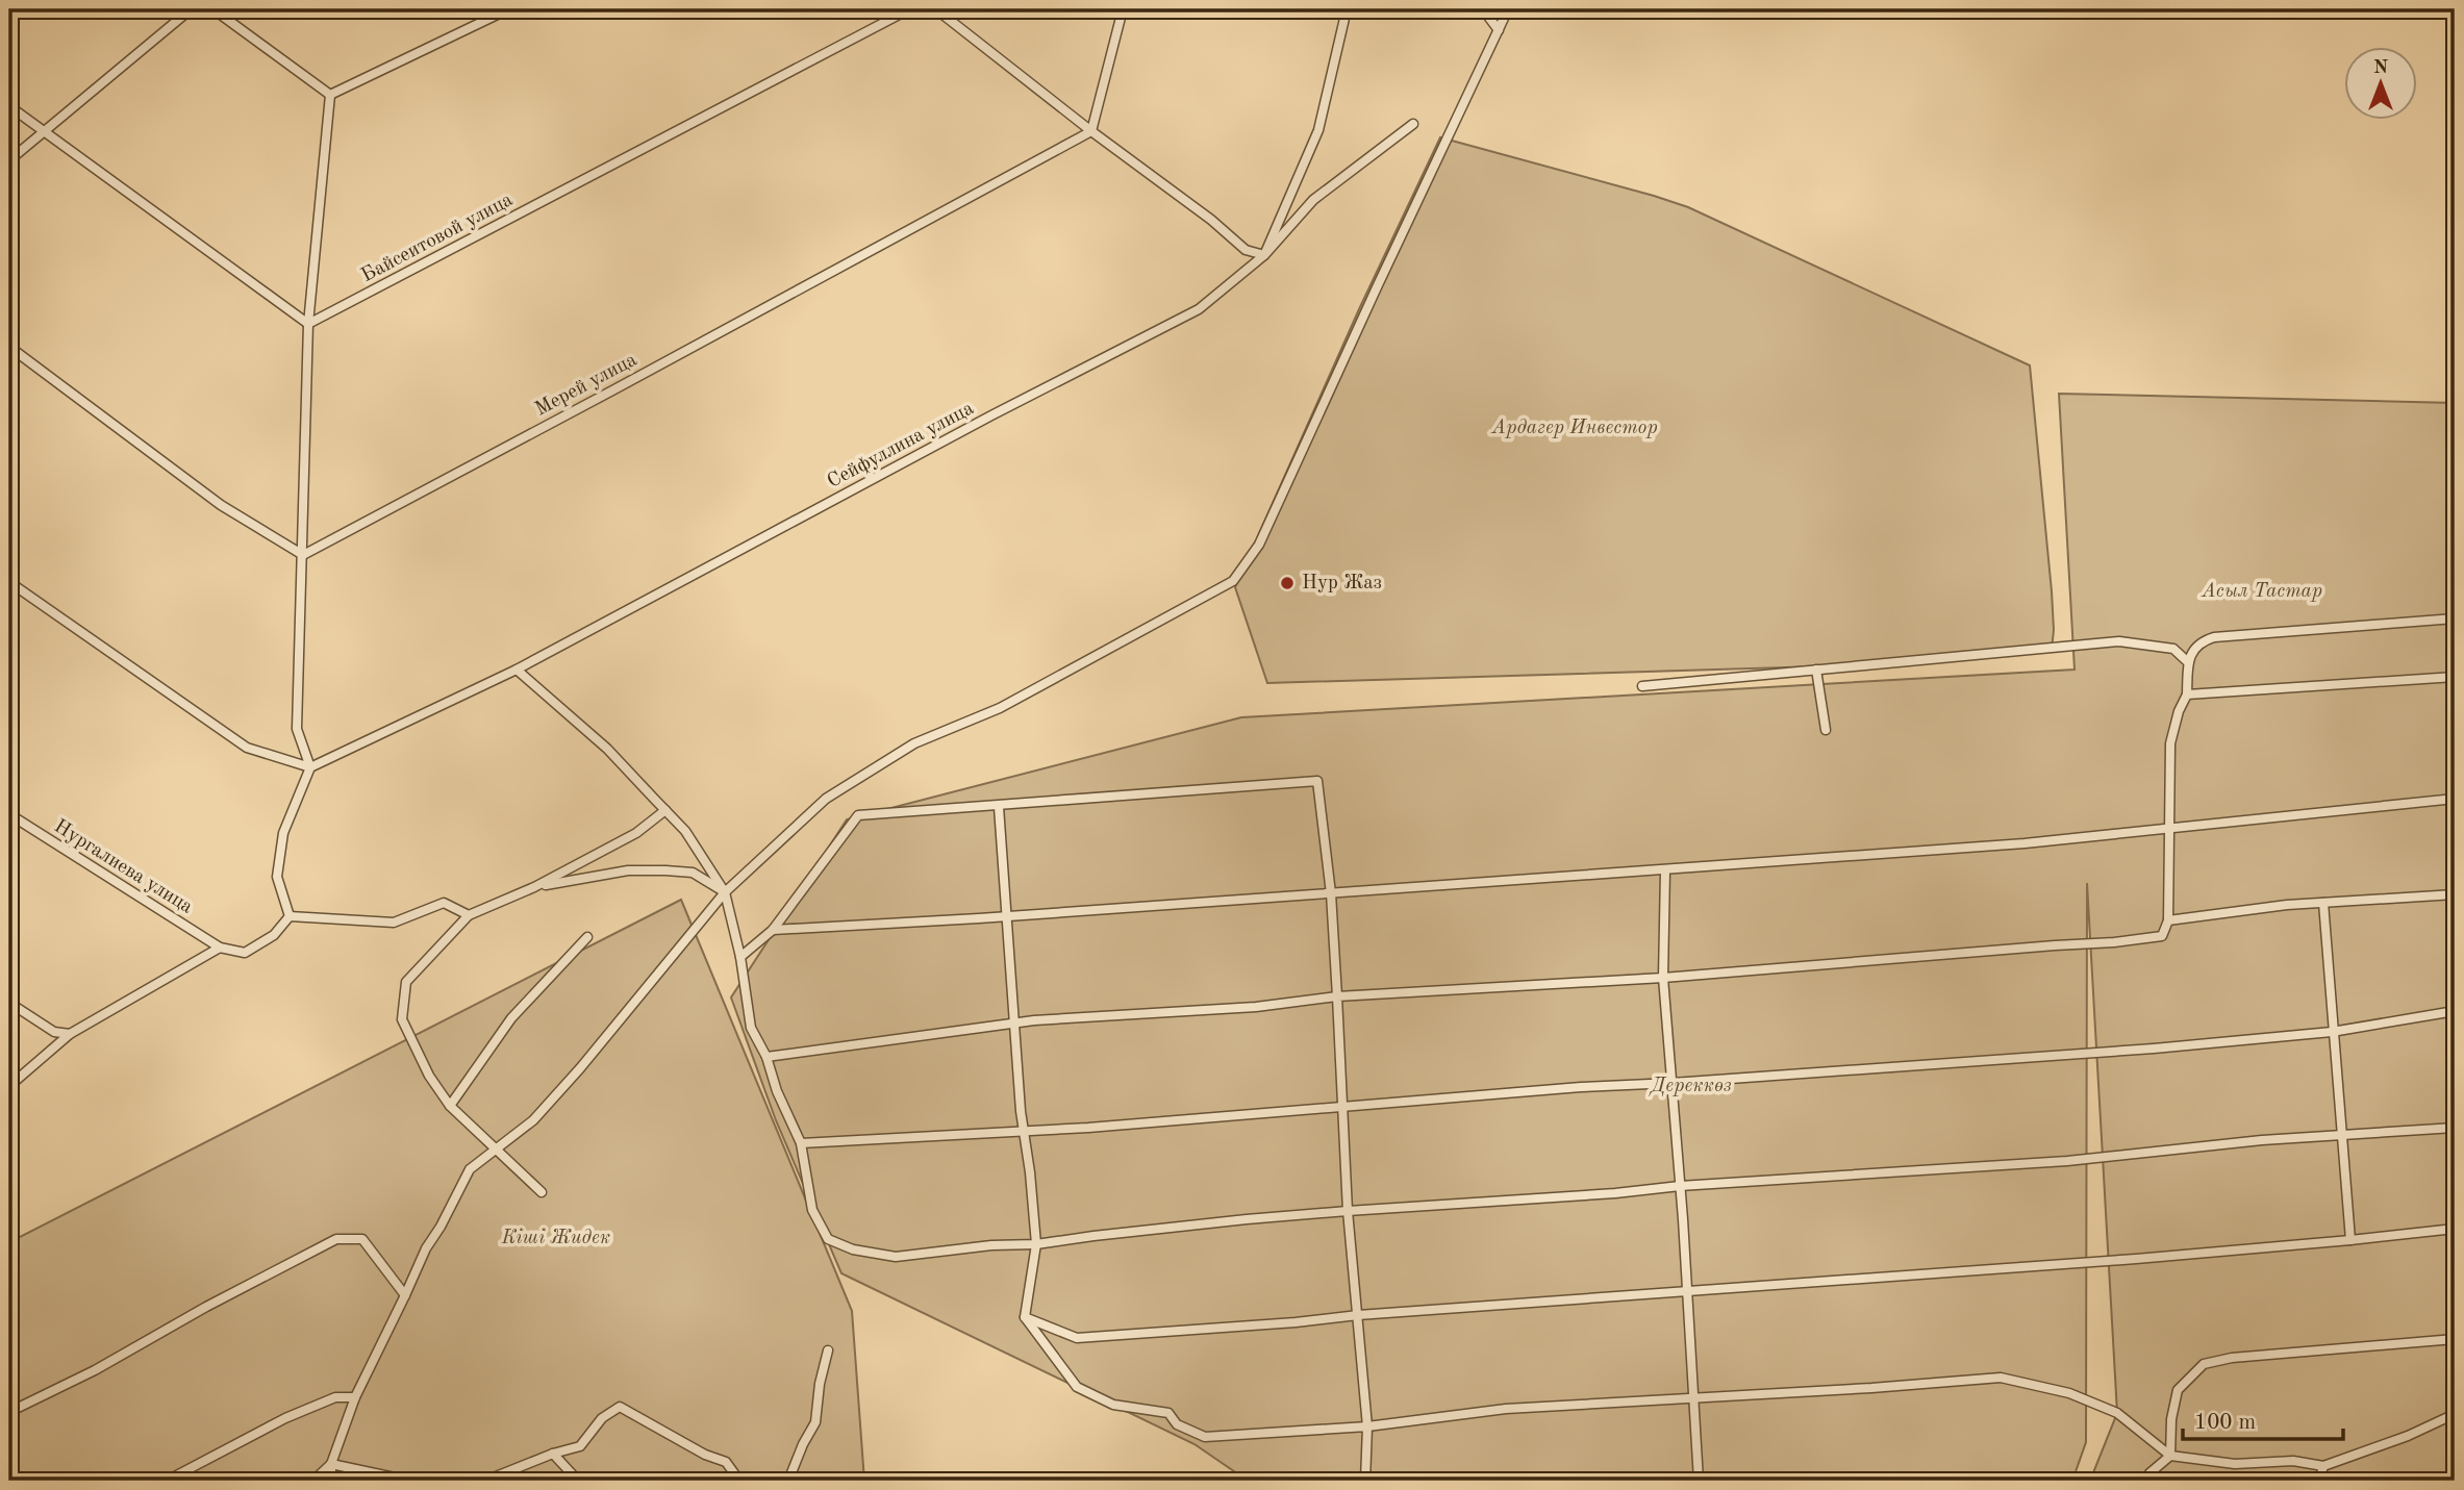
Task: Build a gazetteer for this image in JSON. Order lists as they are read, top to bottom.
{
  "streets": {
    "street": [
      "Байсеитовой улица",
      "Мерей улица",
      "Сейфуллина улица",
      "Нургалиева улица"
    ]
  },
  "parks": [
    "Ардагер Инвестор",
    "Асыл Тастар",
    "Дереккөз",
    "Кіші Жидек"
  ],
  "places": ["Нур Жаз"],
  "scale_bar": "100 m",
  "north": "top"
}
